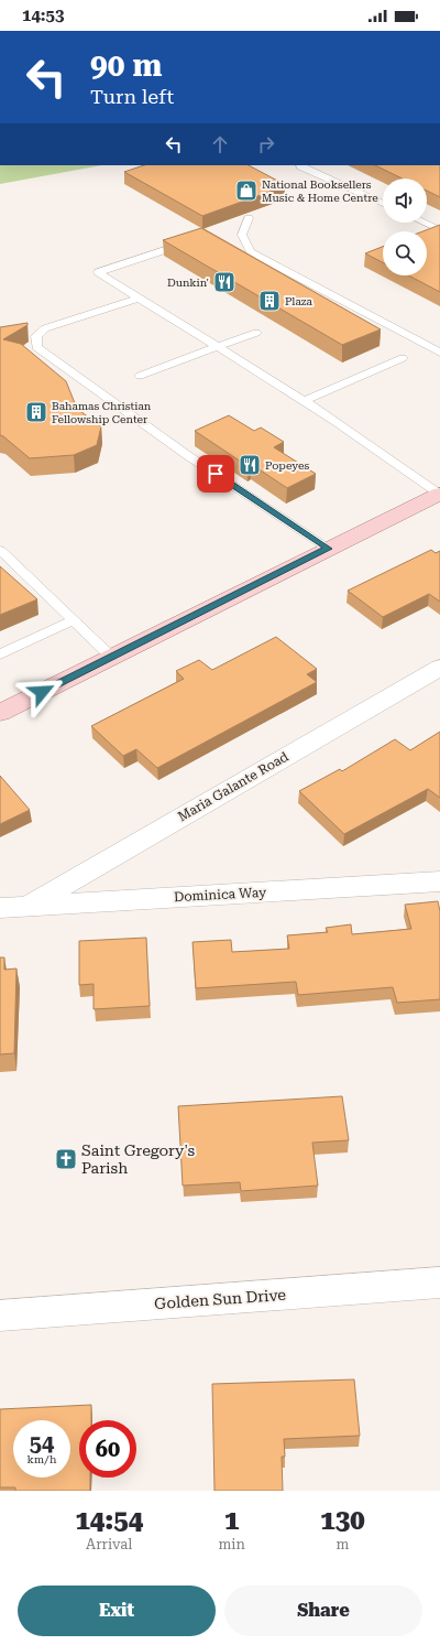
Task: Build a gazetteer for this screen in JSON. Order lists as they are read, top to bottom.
{
  "streets": {
    "street": ["Maria Galante Road", "Dominica Way", "Golden Sun Drive"]
  },
  "crossings": [
    ["Maria Galante Road", "Dominica Way"]
  ],
  "places": {
    "shop": ["National Booksellers Music & Home Centre"],
    "restaurant": ["Dunkin'", "Popeyes"],
    "building": ["Plaza", "Bahamas Christian Fellowship Center"],
    "church": ["Saint Gregory's Parish"]
  },
  "page": {
    "status": "14:53",
    "turn": ["90 m", "Turn left"],
    "speed": "54 km/h",
    "limit": "60",
    "eta": [
      "14:54",
      "Arrival",
      "1",
      "min",
      "130",
      "m"
    ],
    "buttons": ["Exit", "Share"]
  }
}
